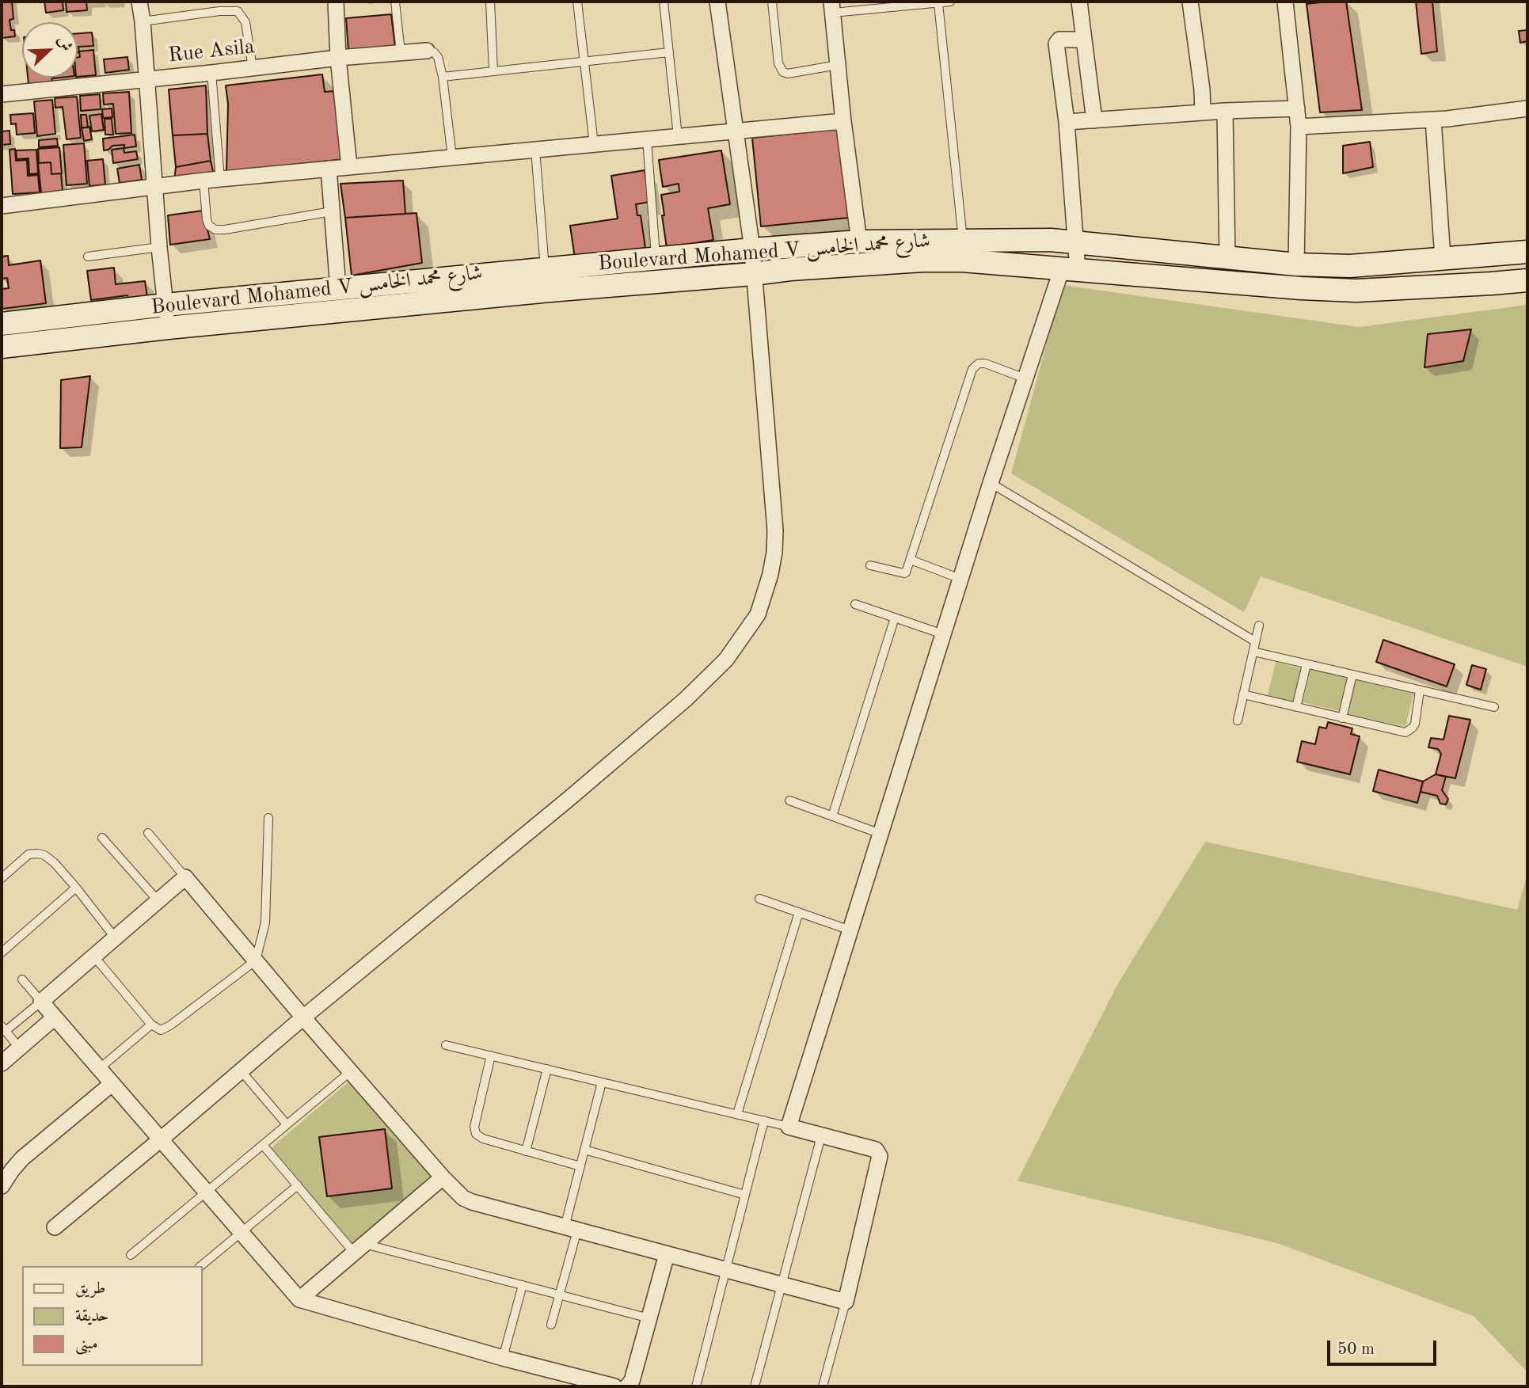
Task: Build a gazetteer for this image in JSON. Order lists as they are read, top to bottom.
{
  "streets": {
    "street": ["Rue Asila", "Boulevard Mohamed V شارع محمد الخامس"]
  },
  "legend": ["طريق", "حديقة", "مبنى"],
  "scale_bar": "50 m",
  "north": "top right"
}
